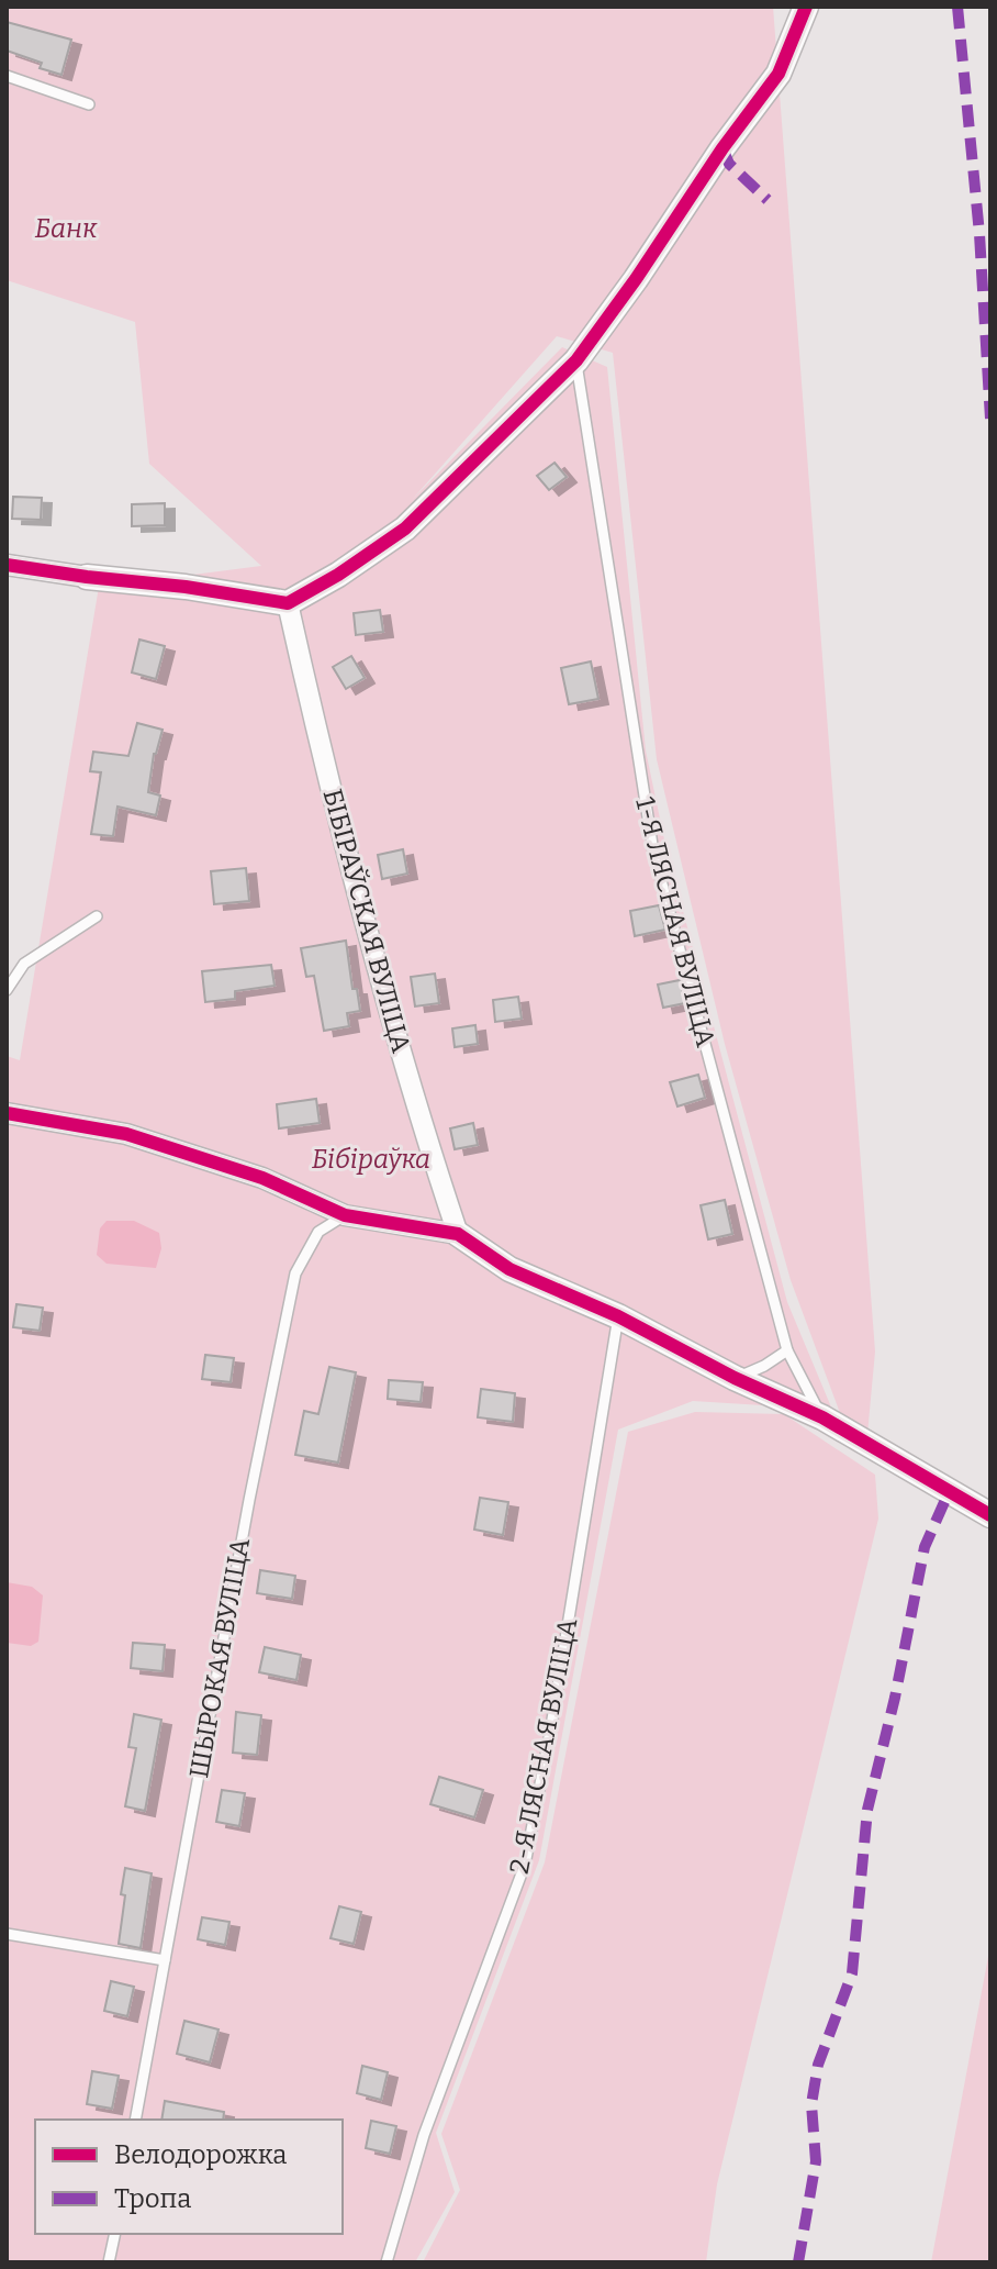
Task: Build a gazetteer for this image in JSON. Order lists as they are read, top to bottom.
{
  "streets": {
    "street": ["БІБІРАЎСКАЯ ВУЛІЦА"],
    "lane": ["1-Я ЛЯСНАЯ ВУЛІЦА", "ШЫРОКАЯ ВУЛІЦА", "2-Я ЛЯСНАЯ ВУЛІЦА"]
  },
  "parks": ["Банк", "Бібіраўка"],
  "legend": ["Велодорожка", "Тропа"]
}
